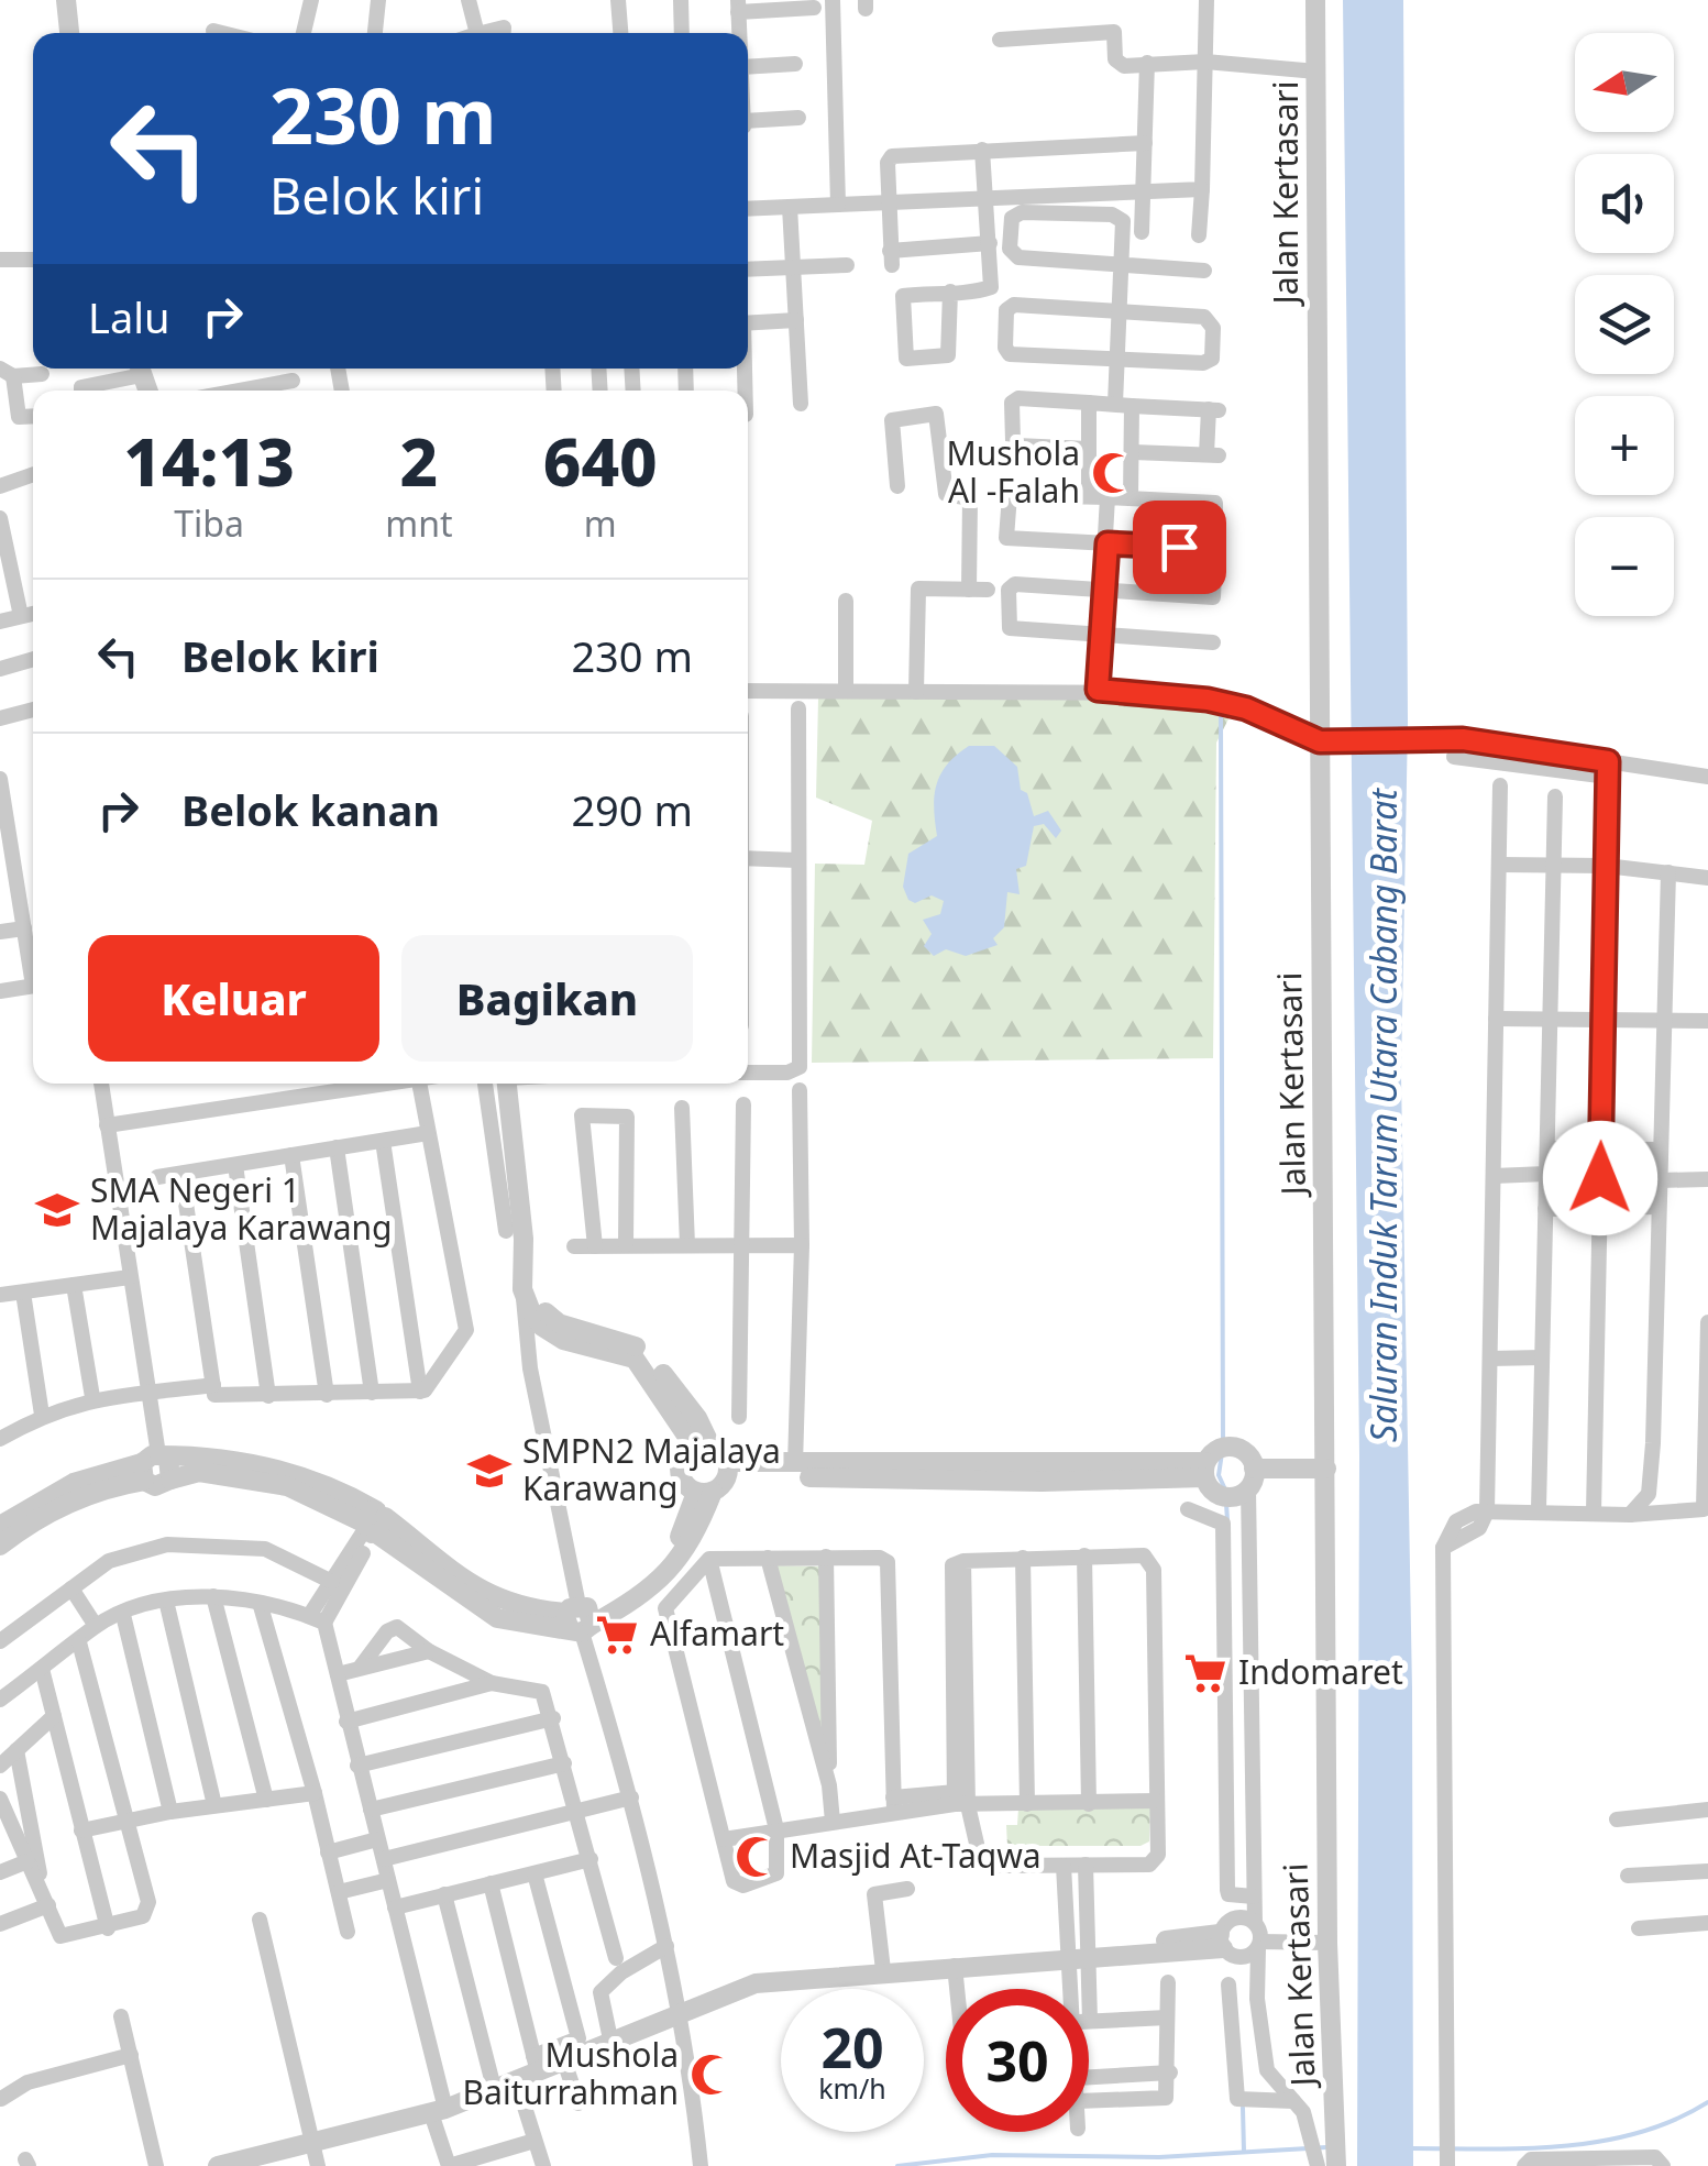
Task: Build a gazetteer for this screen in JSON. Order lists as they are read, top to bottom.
{
  "streets": {
    "street": ["Jalan Kertasari"]
  },
  "water": ["Saluran Induk Tarum Utara Cabang Barat"],
  "places": {
    "mosque": ["Mushola Al -Falah", "Masjid At-Taqwa", "Mushola Baiturrahman"],
    "school or university": ["SMA Negeri 1 Majalaya Karawang", "SMPN2 Majalaya Karawang"],
    "supermarket": ["Alfamart", "Indomaret"]
  },
  "north": "left",
  "page": {
    "map_buttons": ["+", "−"],
    "turn": ["230 m", "Belok kiri"],
    "then": "Lalu",
    "eta": [
      "14:13",
      "Tiba",
      "2",
      "mnt",
      "640",
      "m"
    ],
    "list": [
      {
        "name": "Belok kiri",
        "value": "230 m"
      },
      {
        "name": "Belok kanan",
        "value": "290 m"
      }
    ],
    "buttons": ["Keluar", "Bagikan"],
    "speed": "20 km/h",
    "limit": "30"
  }
}
